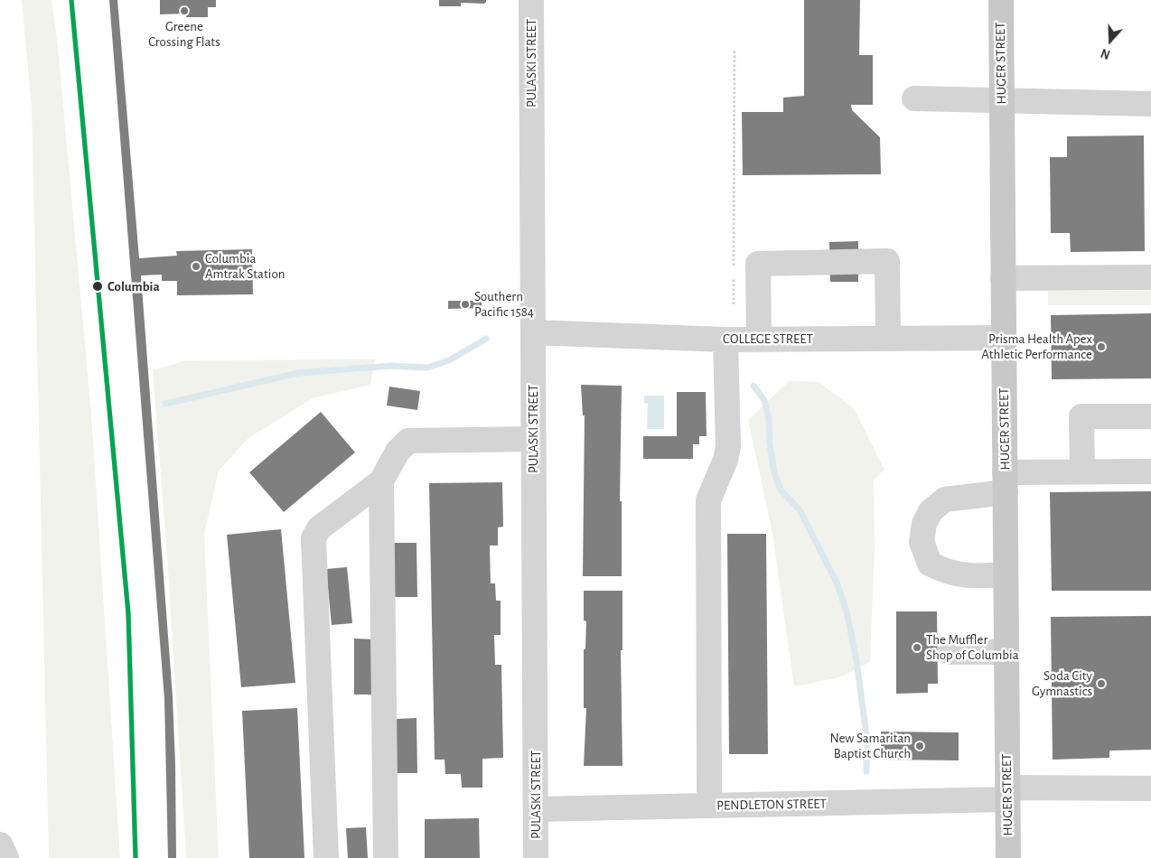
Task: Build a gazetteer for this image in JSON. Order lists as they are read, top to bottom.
{
  "streets": {
    "main road": ["HUGER STREET"],
    "street": ["PULASKI STREET", "COLLEGE STREET", "PENDLETON STREET"]
  },
  "crossings": [
    ["PULASKI STREET", "COLLEGE STREET"],
    ["PULASKI STREET", "PENDLETON STREET"],
    ["HUGER STREET", "COLLEGE STREET"],
    ["HUGER STREET", "PENDLETON STREET"]
  ],
  "places": [
    "Greene Crossing Flats",
    "Columbia Amtrak Station",
    "Columbia",
    "Southern Pacific 1584",
    "Prisma Health Apex Athletic Performance",
    "The Muffler Shop of Columbia",
    "Soda City Gymnastics",
    "New Samaritan Baptist Church"
  ],
  "north": "bottom"
}
